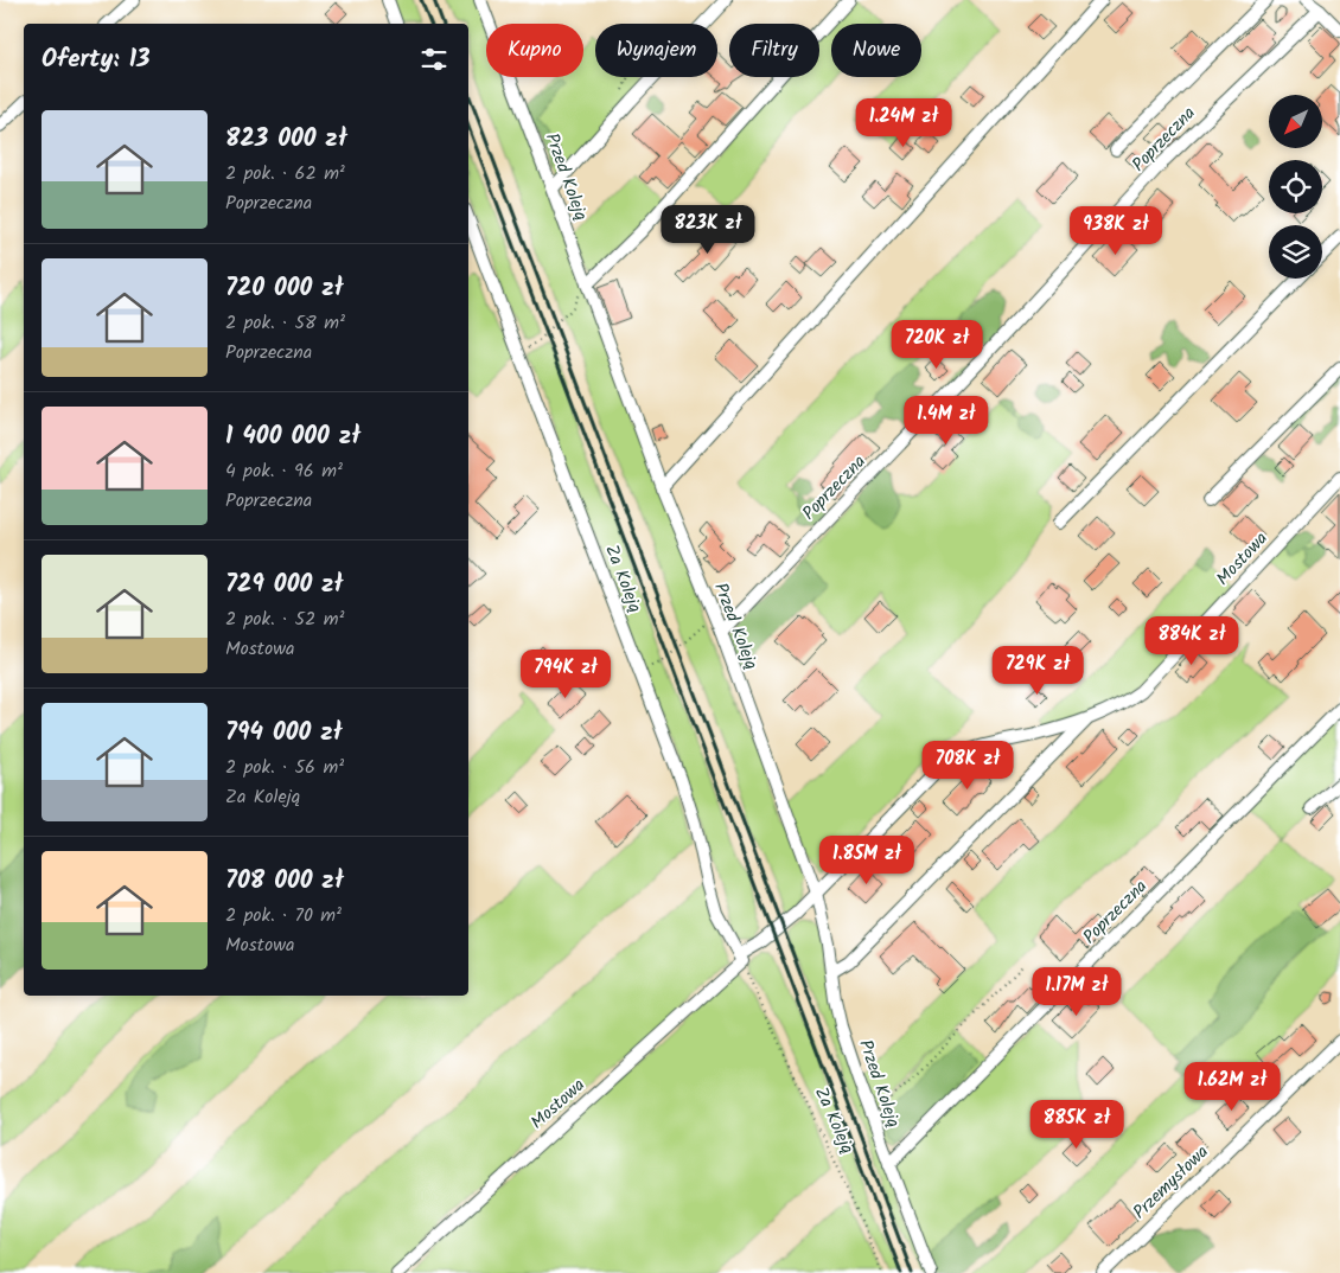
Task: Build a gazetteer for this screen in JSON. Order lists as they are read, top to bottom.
{
  "streets": {
    "street": [
      "Poprzeczna",
      "Przed Koleją",
      "Mostowa",
      "Za Koleją",
      "Przemysłowa"
    ]
  },
  "crossings": [
    ["Poprzeczna", "Przed Koleją"],
    ["Przed Koleją", "Mostowa"],
    ["Mostowa", "Za Koleją"]
  ],
  "north": "bottom left",
  "page": {
    "chip": [
      "Kupno",
      "Wynajem",
      "Filtry",
      "Nowe"
    ],
    "heading": "Oferty: 13",
    "list": [
      {
        "name": "823 000 zł",
        "note": "2 pok. · 62 m² · Poprzeczna"
      },
      {
        "name": "720 000 zł",
        "note": "2 pok. · 58 m² · Poprzeczna"
      },
      {
        "name": "1 400 000 zł",
        "note": "4 pok. · 96 m² · Poprzeczna"
      },
      {
        "name": "729 000 zł",
        "note": "2 pok. · 52 m² · Mostowa"
      },
      {
        "name": "794 000 zł",
        "note": "2 pok. · 56 m² · Za Koleją"
      },
      {
        "name": "708 000 zł",
        "note": "2 pok. · 70 m² · Mostowa"
      }
    ],
    "price": [
      "1.24M zł",
      "823K zł",
      "938K zł",
      "720K zł",
      "1.4M zł",
      "884K zł",
      "729K zł",
      "794K zł",
      "708K zł",
      "1.85M zł",
      "1.17M zł",
      "1.62M zł",
      "885K zł"
    ]
  }
}
